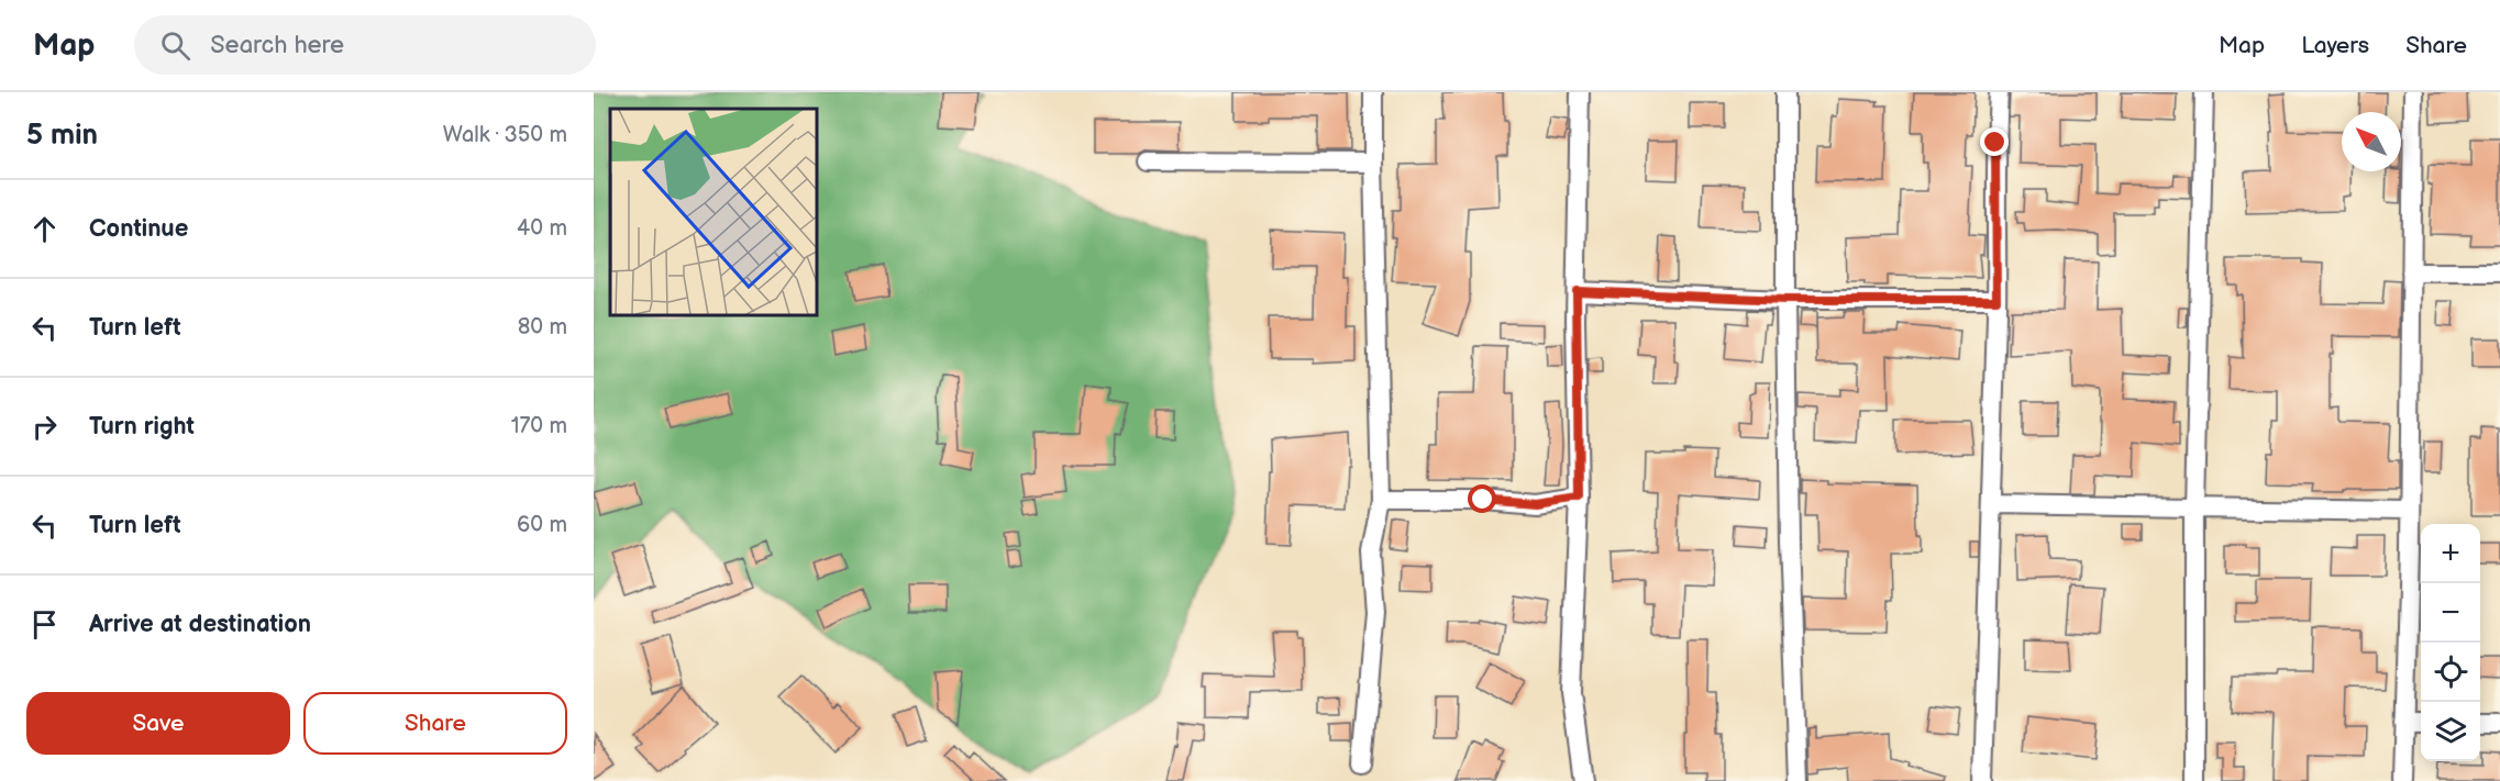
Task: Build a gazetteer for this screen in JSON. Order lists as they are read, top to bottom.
{
  "north": "top left",
  "page": {
    "header": "Map",
    "search": "Search here",
    "nav": ["Map", "Layers", "Share"],
    "heading": ["5 min", "Walk · 350 m"],
    "list": [
      ["Continue", "40 m"],
      ["Turn left", "80 m"],
      ["Turn right", "170 m"],
      ["Turn left", "60 m"],
      "Arrive at destination"
    ],
    "map_buttons": ["+", "−"],
    "buttons": ["Save", "Share"]
  }
}
